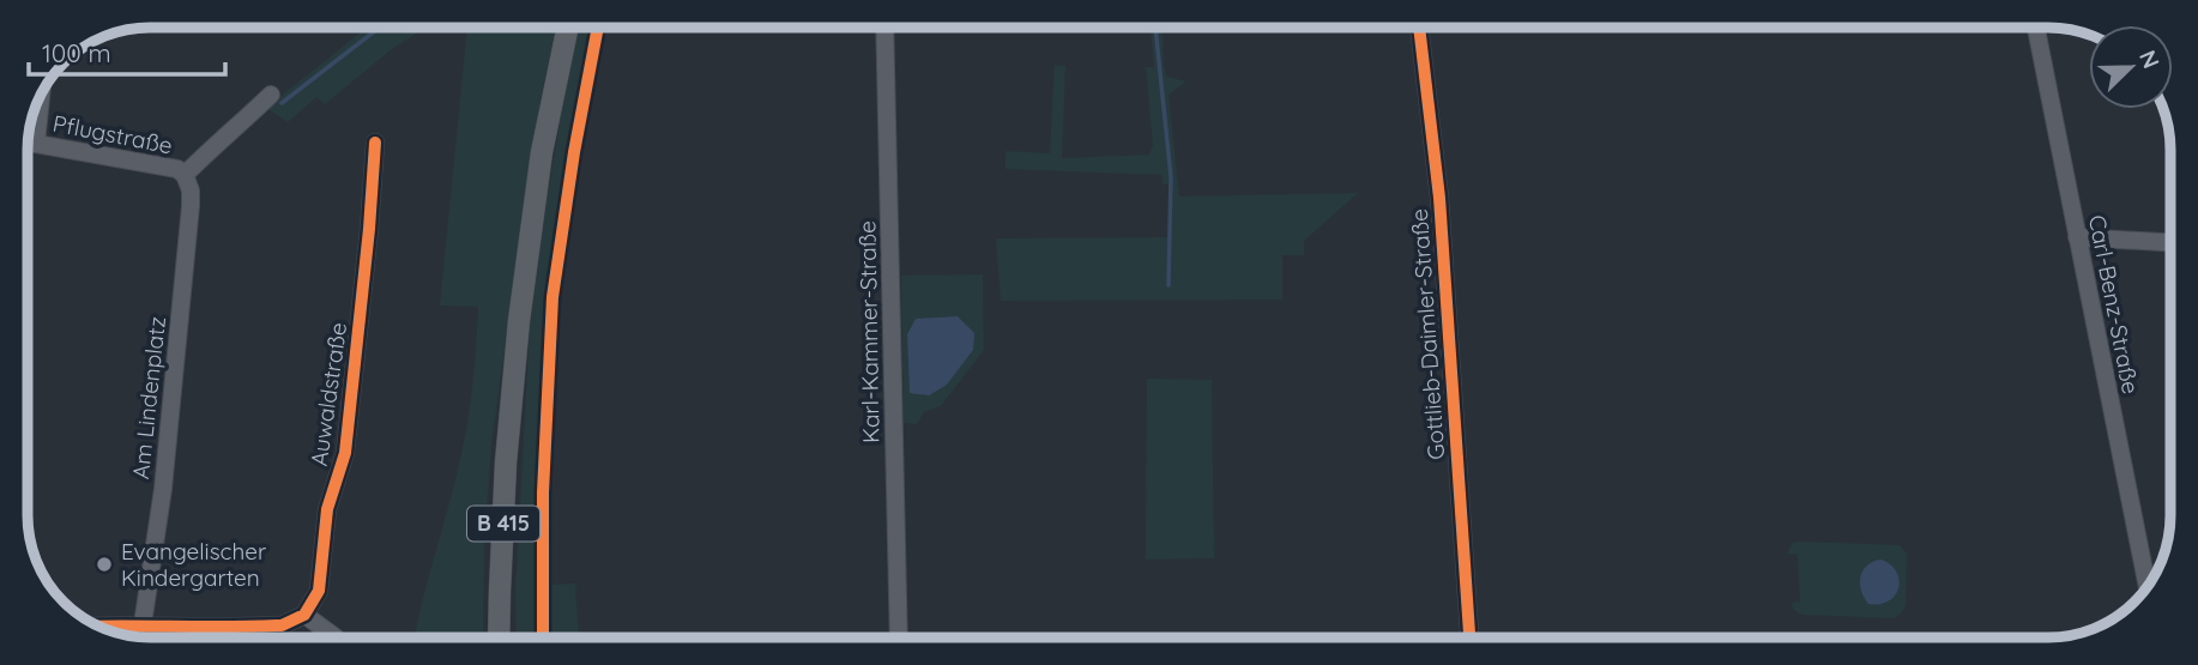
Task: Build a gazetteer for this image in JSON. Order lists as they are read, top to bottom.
{
  "streets": {
    "main road": ["B 415"],
    "street": [
      "Pflugstraße",
      "Carl-Benz-Straße",
      "Karl-Kammer-Straße",
      "Gottlieb-Daimler-Straße",
      "Auwaldstraße",
      "Am Lindenplatz"
    ]
  },
  "crossings": [
    ["Pflugstraße", "Am Lindenplatz"]
  ],
  "places": ["Evangelischer Kindergarten"],
  "scale_bar": "100 m",
  "north": "top right"
}
